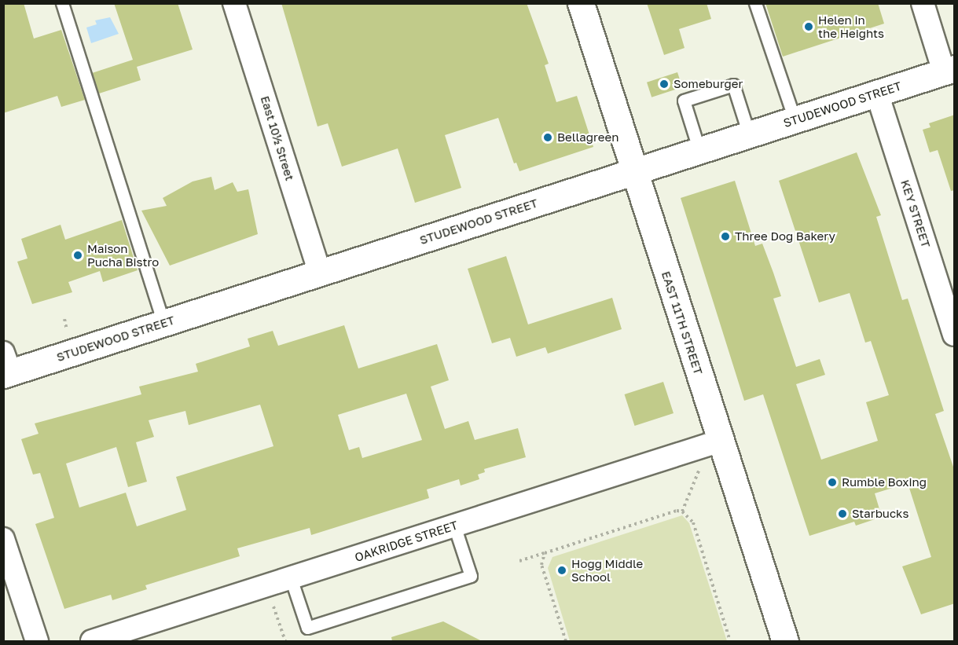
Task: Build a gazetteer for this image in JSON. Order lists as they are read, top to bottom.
{
  "streets": {
    "main road": ["STUDEWOOD STREET", "EAST 11TH STREET"],
    "street": ["East 10½ Street", "KEY STREET", "OAKRIDGE STREET"]
  },
  "crossings": [
    ["STUDEWOOD STREET", "East 10½ Street"],
    ["STUDEWOOD STREET", "KEY STREET"],
    ["STUDEWOOD STREET", "EAST 11TH STREET"],
    ["EAST 11TH STREET", "OAKRIDGE STREET"]
  ],
  "places": [
    "Helen in the Heights",
    "Someburger",
    "Bellagreen",
    "Three Dog Bakery",
    "Maison Pucha Bistro",
    "Rumble Boxing",
    "Starbucks",
    "Hogg Middle School"
  ]
}
